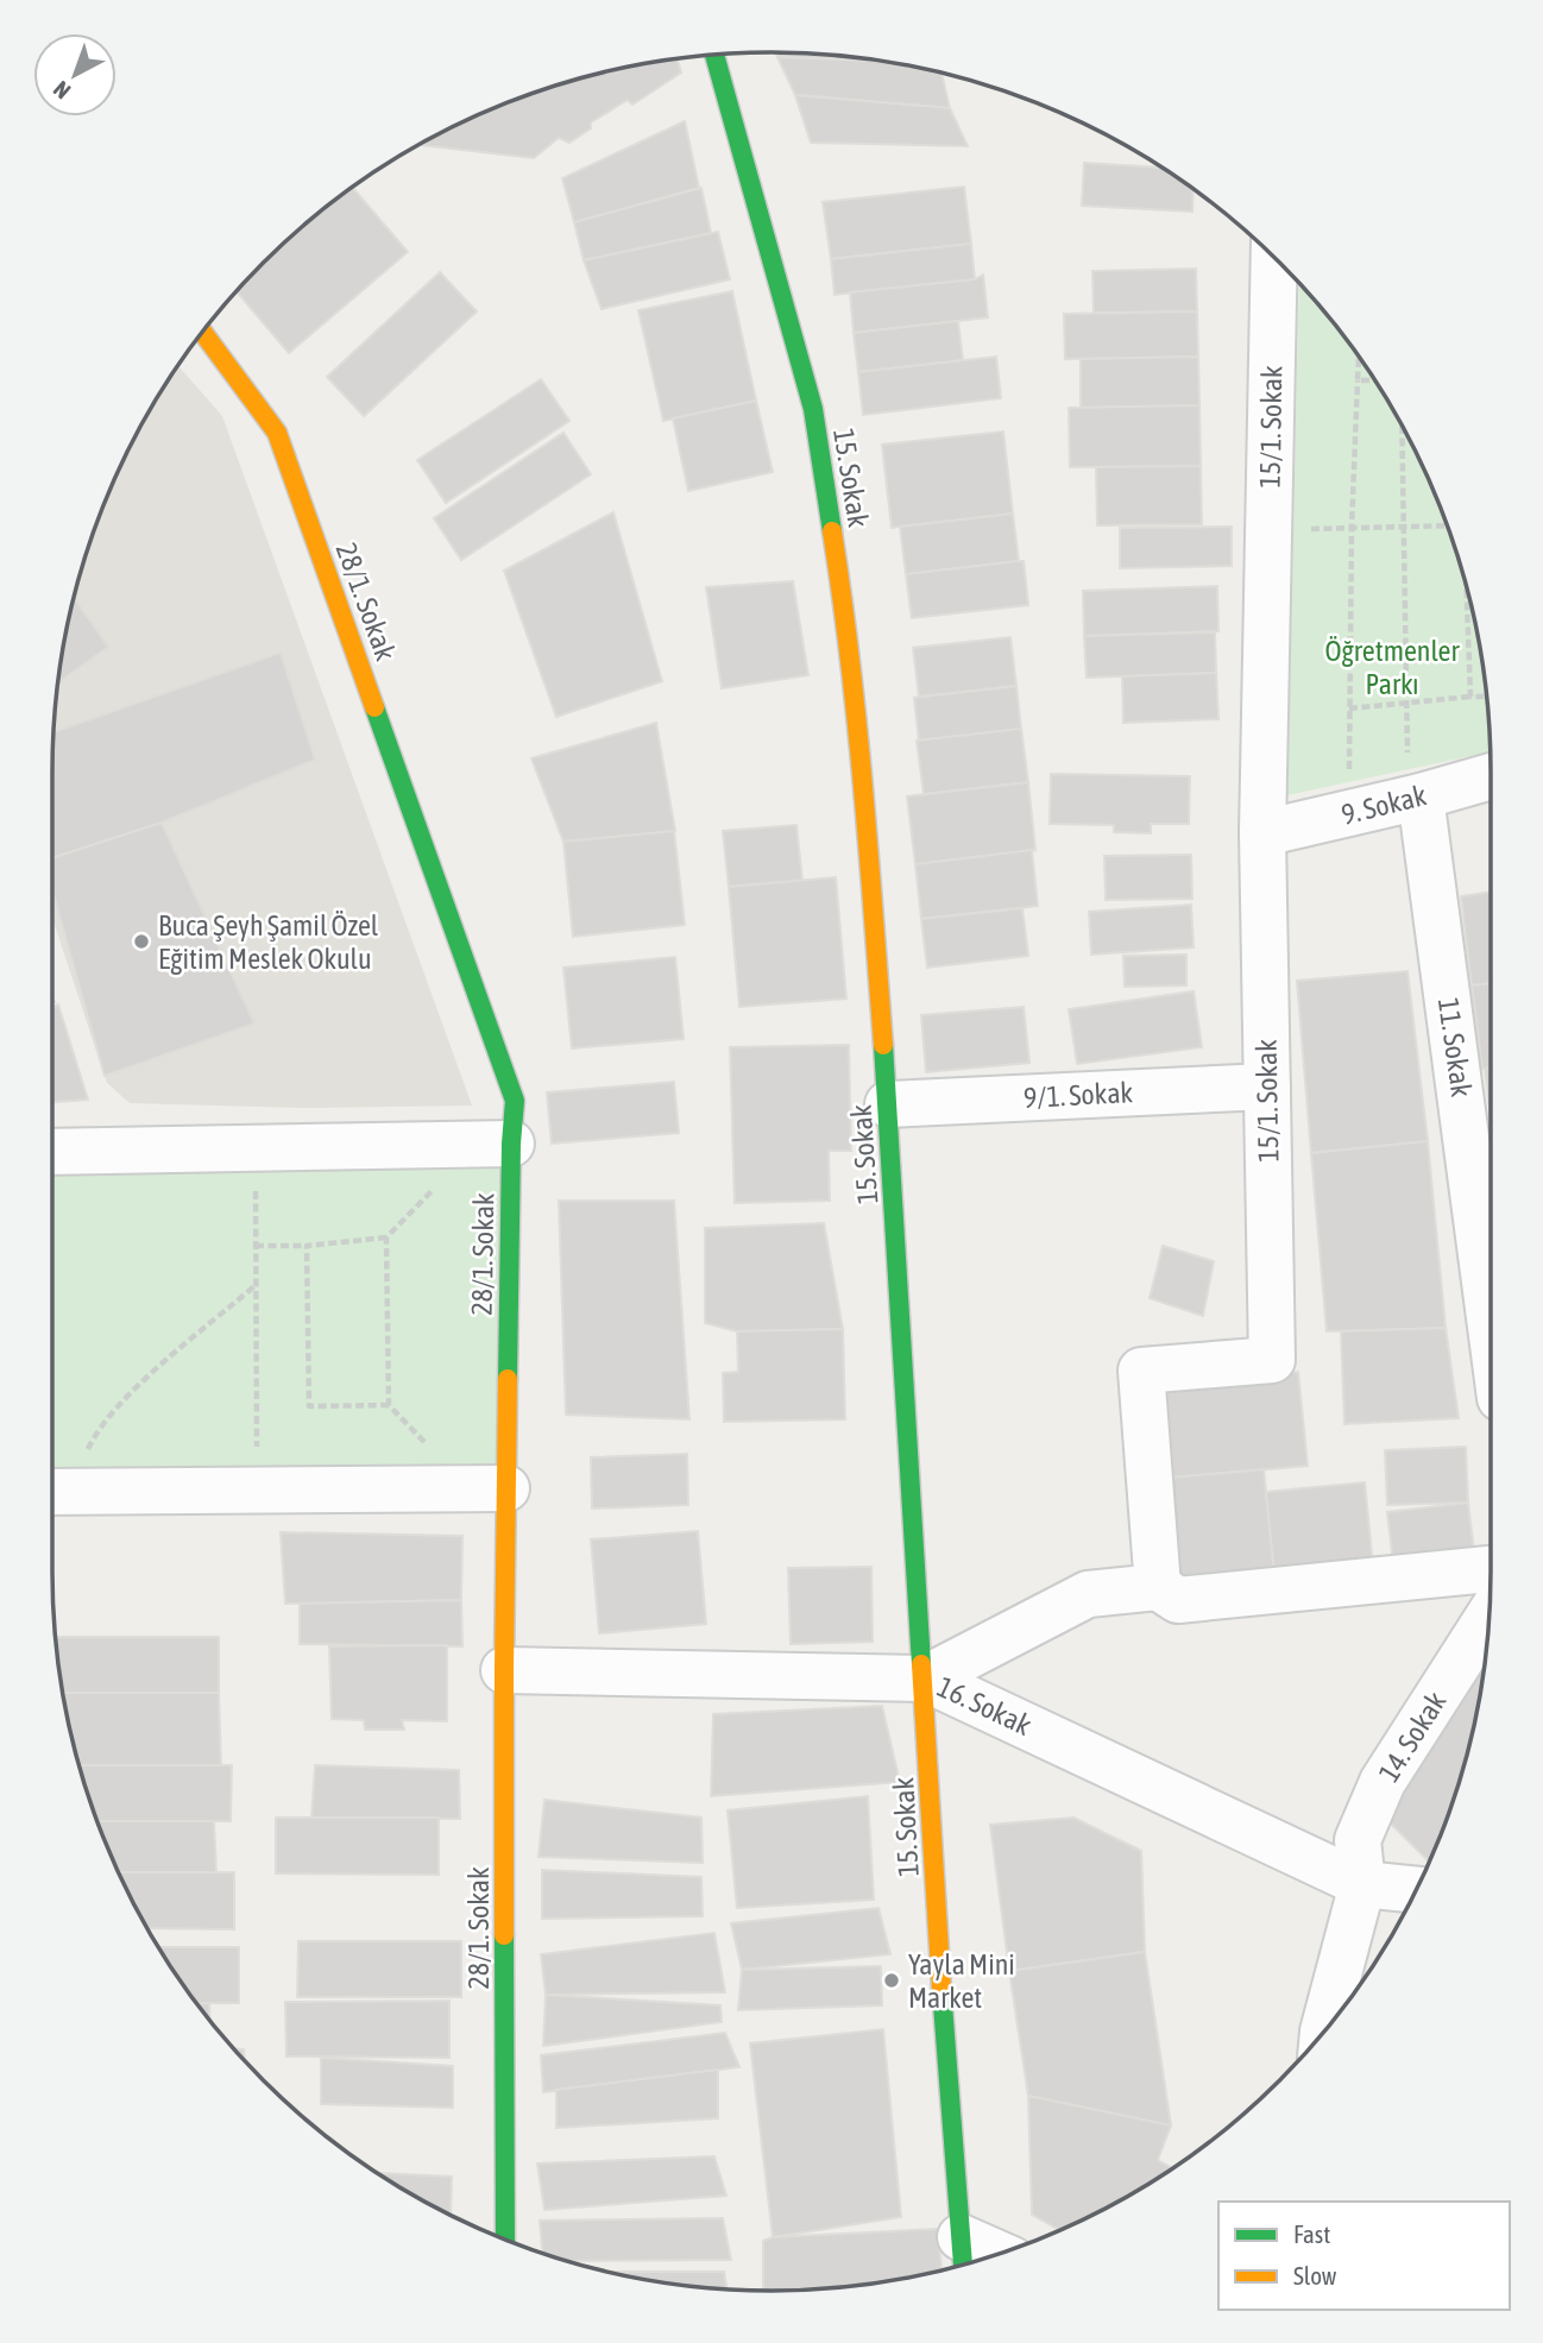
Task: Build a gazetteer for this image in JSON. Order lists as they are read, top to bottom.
{
  "streets": {
    "street": [
      "15/1. Sokak",
      "15. Sokak",
      "28/1. Sokak",
      "9. Sokak",
      "11. Sokak",
      "9/1. Sokak",
      "16. Sokak",
      "14. Sokak"
    ]
  },
  "crossings": [
    ["15/1. Sokak", "9. Sokak"],
    ["15/1. Sokak", "9/1. Sokak"],
    ["15. Sokak", "9/1. Sokak"],
    ["15. Sokak", "16. Sokak"],
    ["28/1. Sokak", "16. Sokak"],
    ["9. Sokak", "11. Sokak"],
    ["16. Sokak", "14. Sokak"]
  ],
  "parks": ["Öğretmenler Parkı"],
  "places": ["Buca Şeyh Şamil Özel Eğitim Meslek Okulu", "Yayla Mini Market"],
  "legend": ["Fast", "Slow"],
  "north": "bottom left"
}
